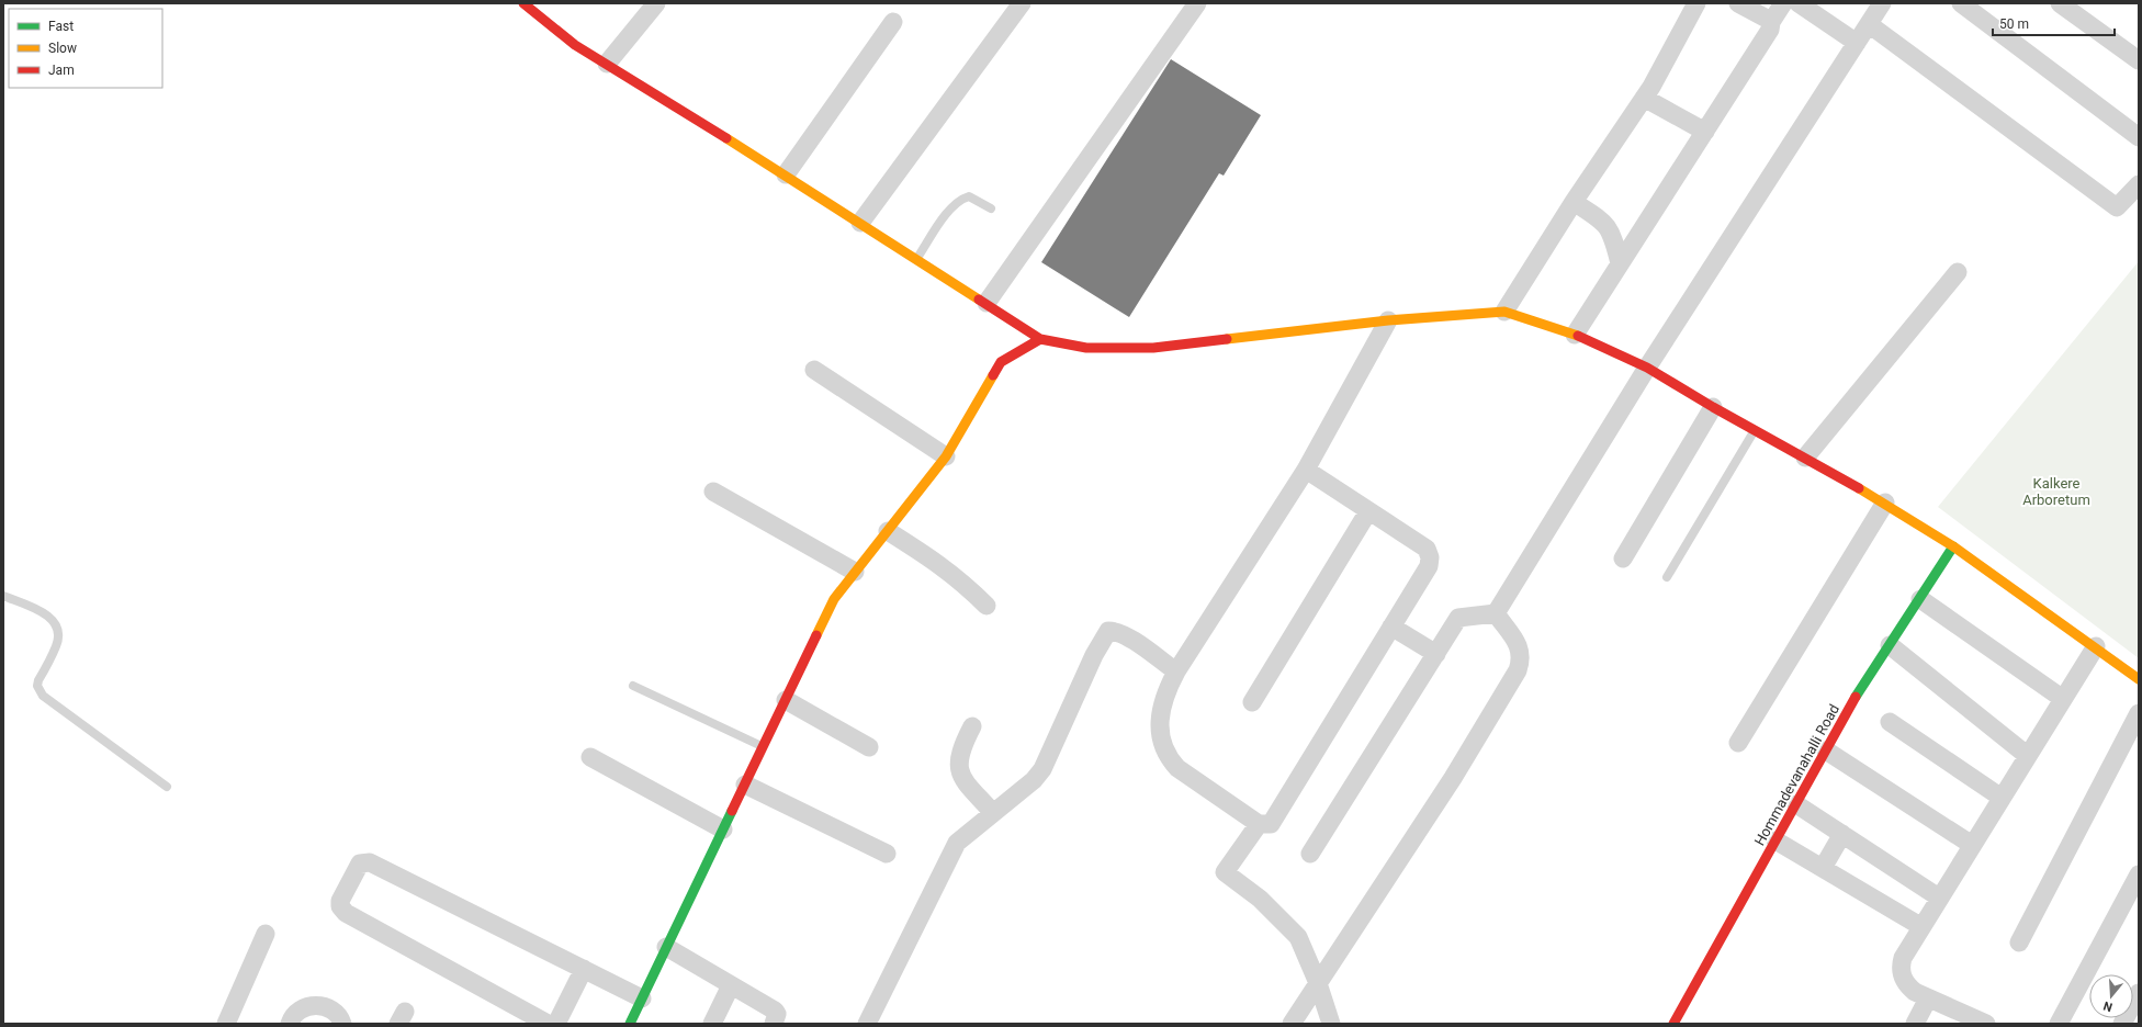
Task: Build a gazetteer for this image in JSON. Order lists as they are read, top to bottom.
{
  "streets": {
    "main road": ["Hommadevanahalli Road"]
  },
  "parks": ["Kalkere Arboretum"],
  "legend": ["Fast", "Slow", "Jam"],
  "scale_bar": "50 m",
  "north": "bottom"
}
